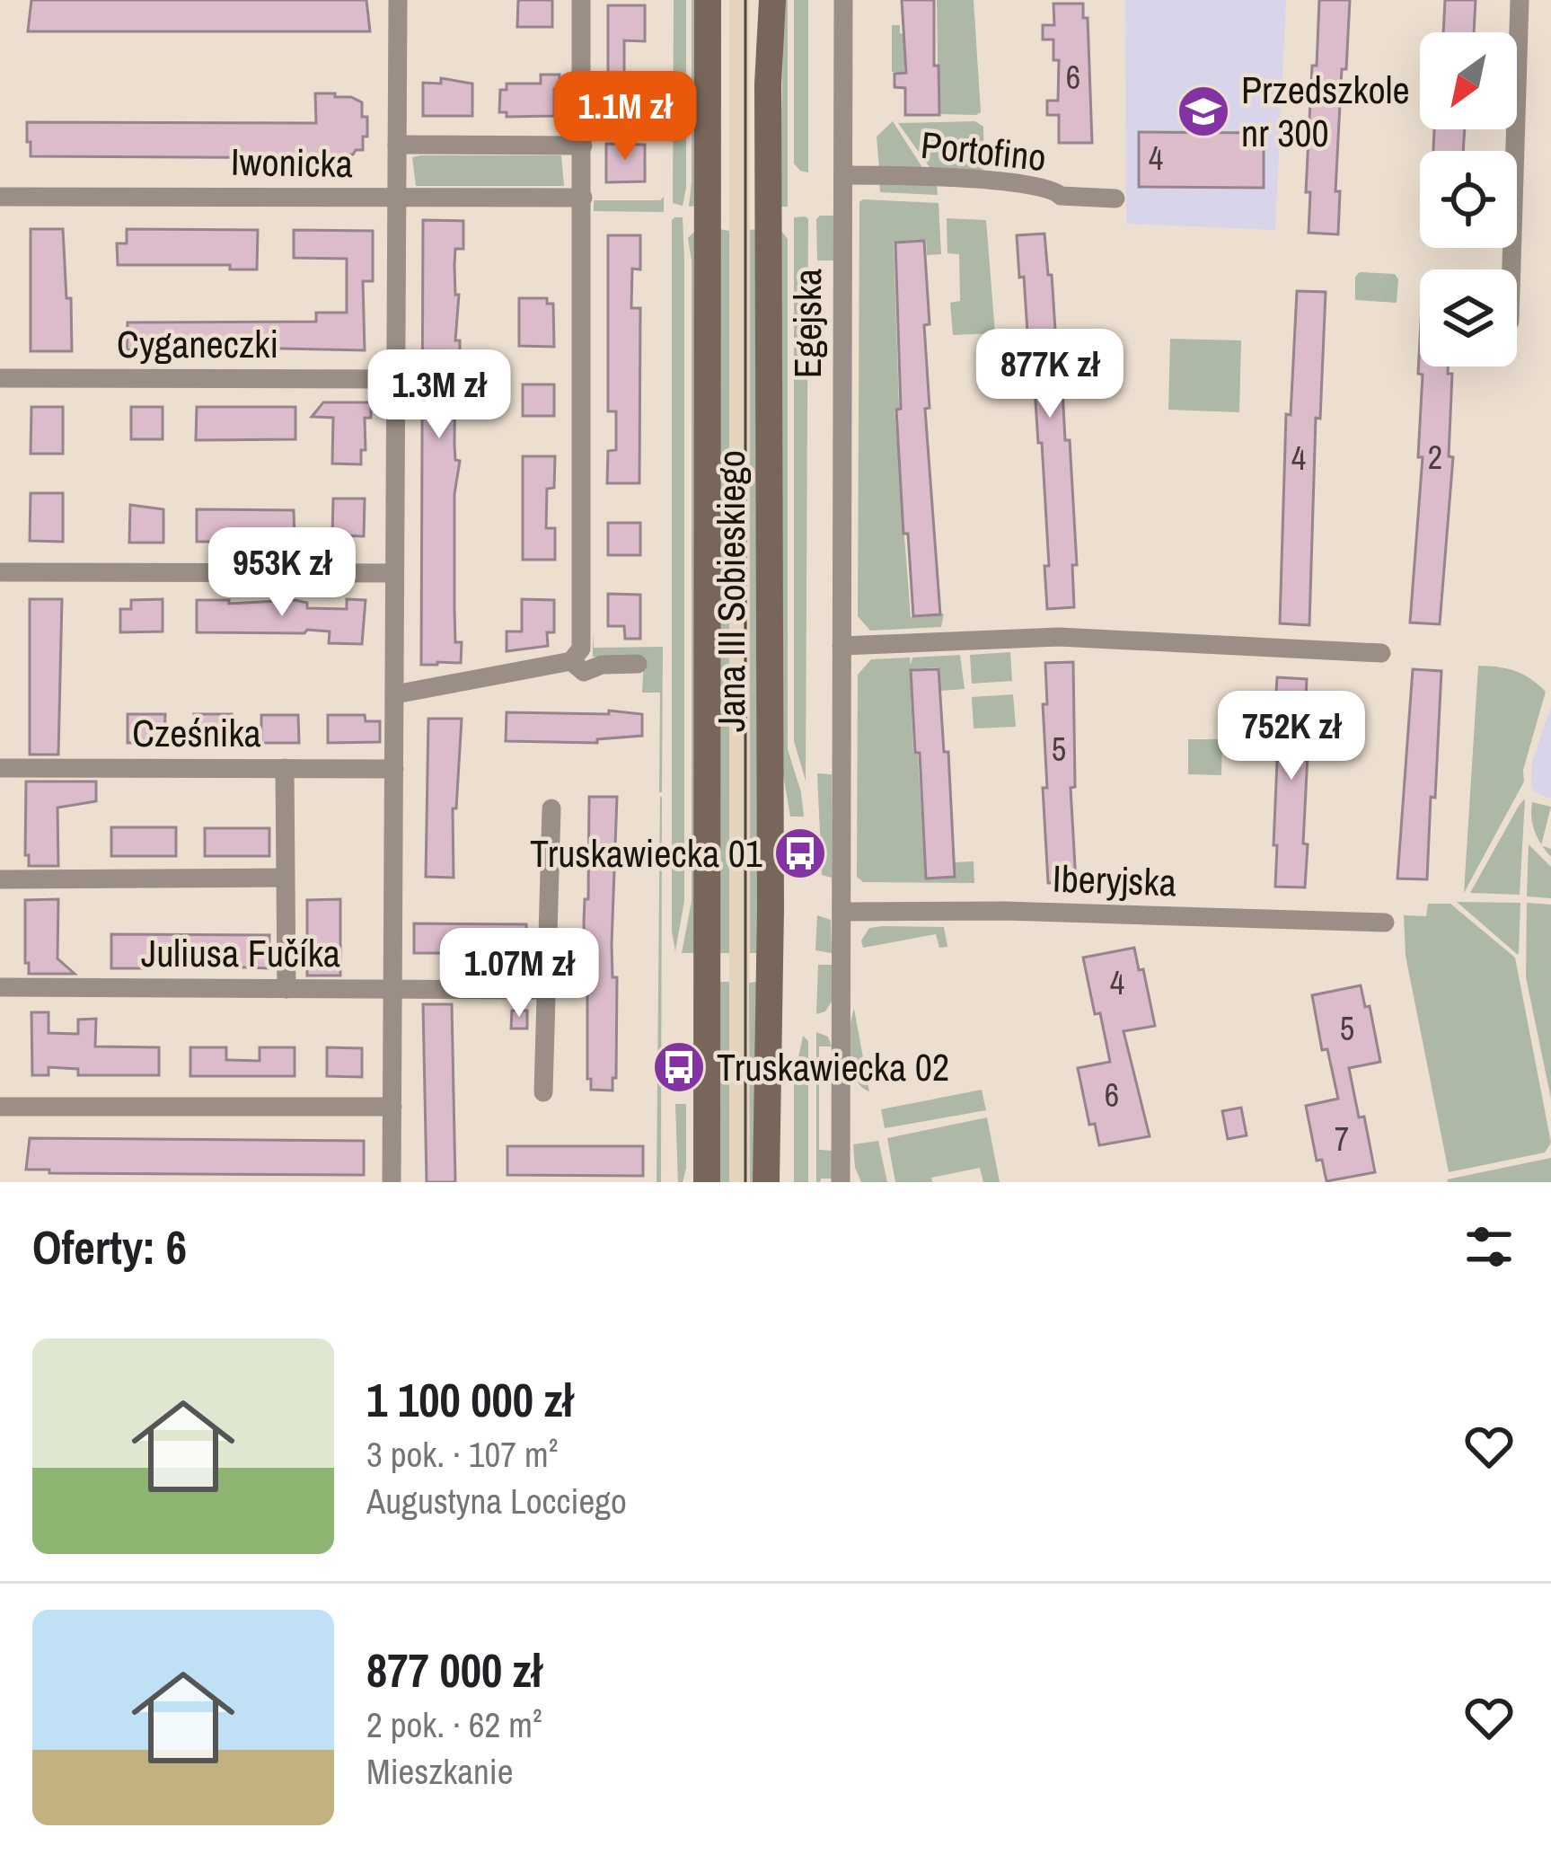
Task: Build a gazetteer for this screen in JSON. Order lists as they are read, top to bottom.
{
  "streets": {
    "main road": ["Jana III Sobieskiego"],
    "street": [
      "Portofino",
      "Iwonicka",
      "Egejska",
      "Cyganeczki",
      "Cześnika",
      "Iberyjska",
      "Juliusa Fučíka"
    ]
  },
  "crossings": [
    ["Portofino", "Egejska"],
    ["Egejska", "Iberyjska"]
  ],
  "places": {
    "school or university": ["Przedszkole nr 300"],
    "bus stop": ["Truskawiecka 01", "Truskawiecka 02"]
  },
  "house_numbers": [
    "6",
    "4",
    "2",
    "4",
    "5",
    "4",
    "5",
    "6",
    "7"
  ],
  "north": "bottom left",
  "page": {
    "price": [
      "1.1M zł",
      "877K zł",
      "1.3M zł",
      "953K zł",
      "752K zł",
      "1.07M zł"
    ],
    "heading": "Oferty: 6",
    "list": [
      {
        "name": "1 100 000 zł",
        "note": "3 pok. · 107 m² · Augustyna Locciego"
      },
      {
        "name": "877 000 zł",
        "note": "2 pok. · 62 m² · Mieszkanie"
      }
    ]
  }
}
